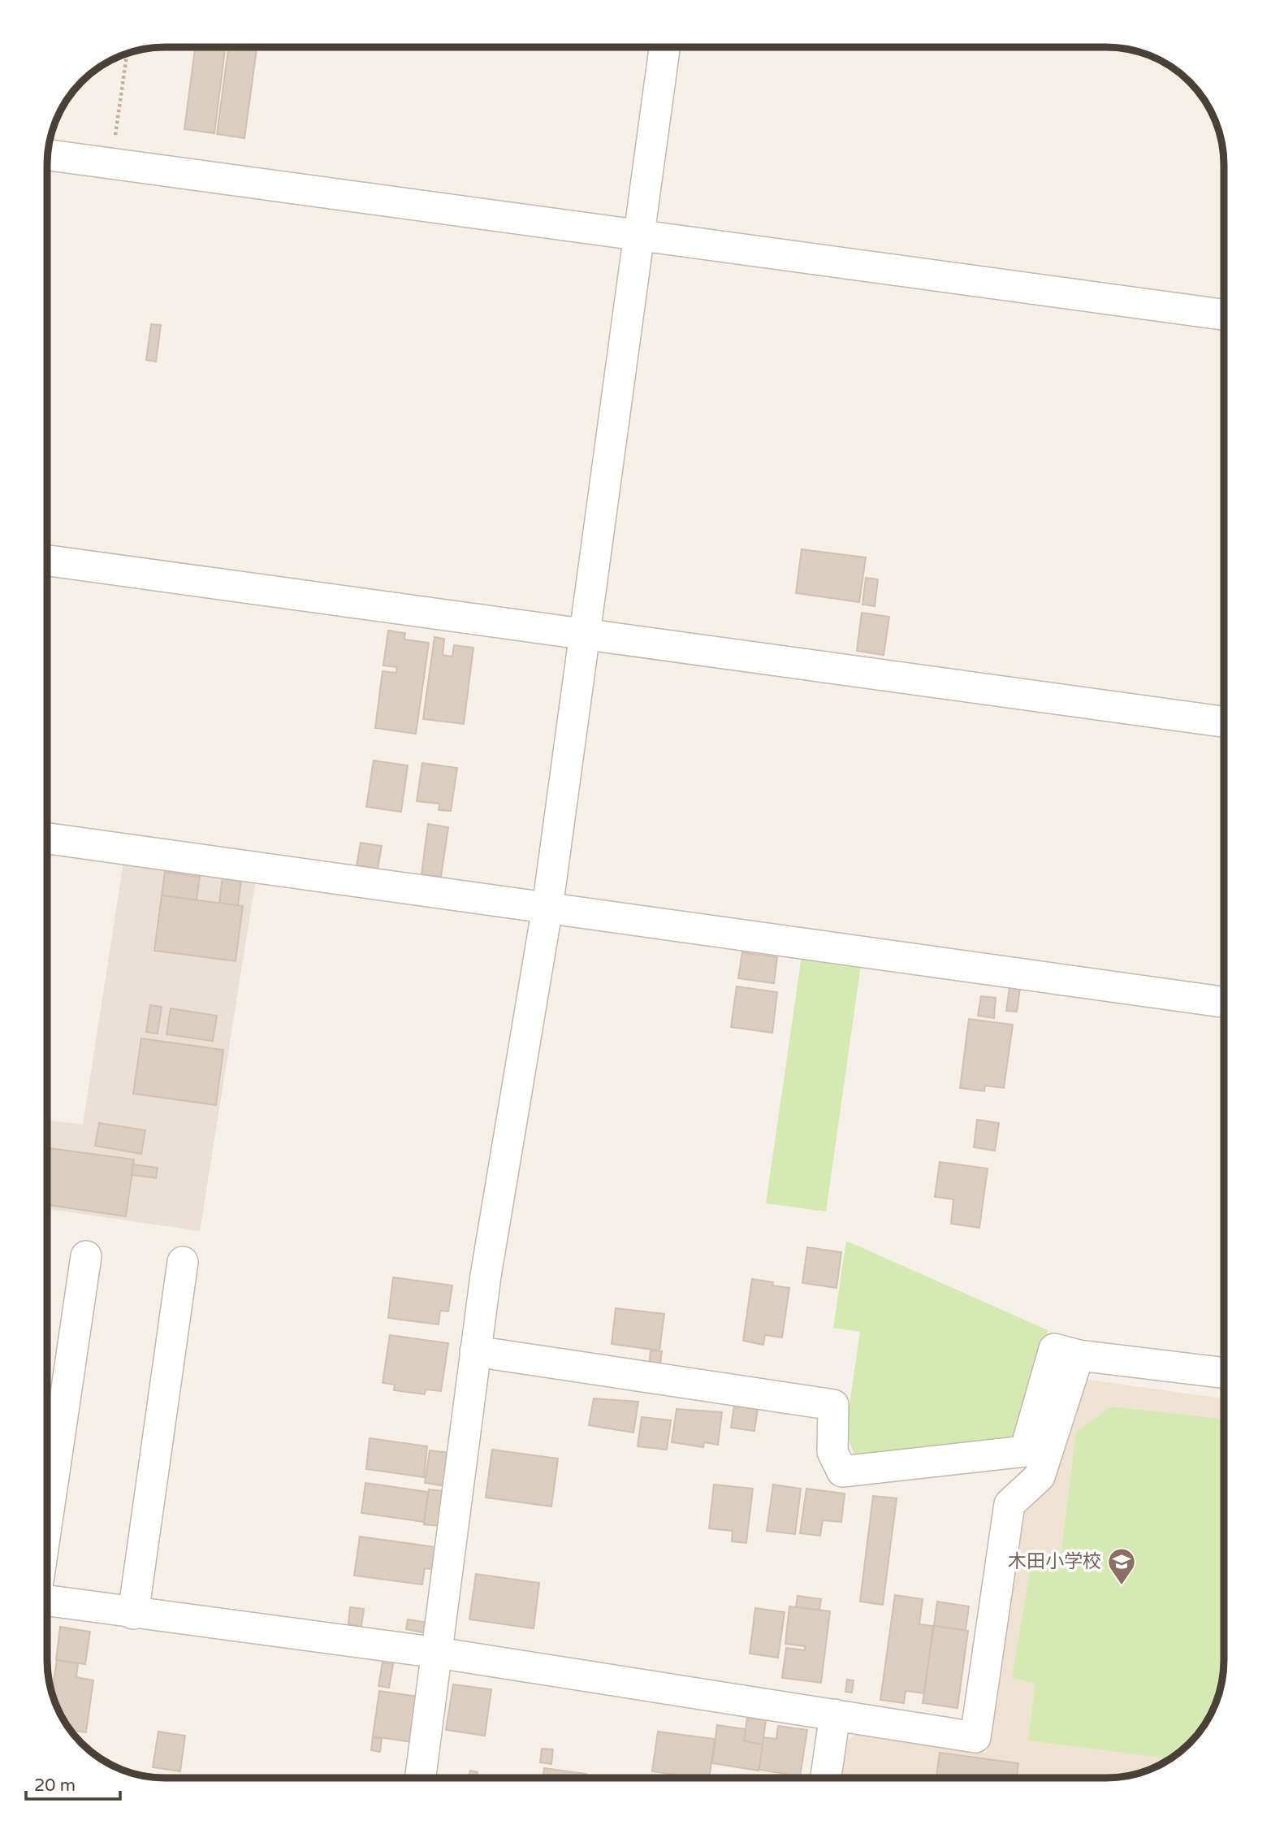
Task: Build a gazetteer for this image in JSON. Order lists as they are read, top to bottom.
{
  "places": {
    "school or university": ["木田小学校"]
  },
  "scale_bar": "20 m"
}
